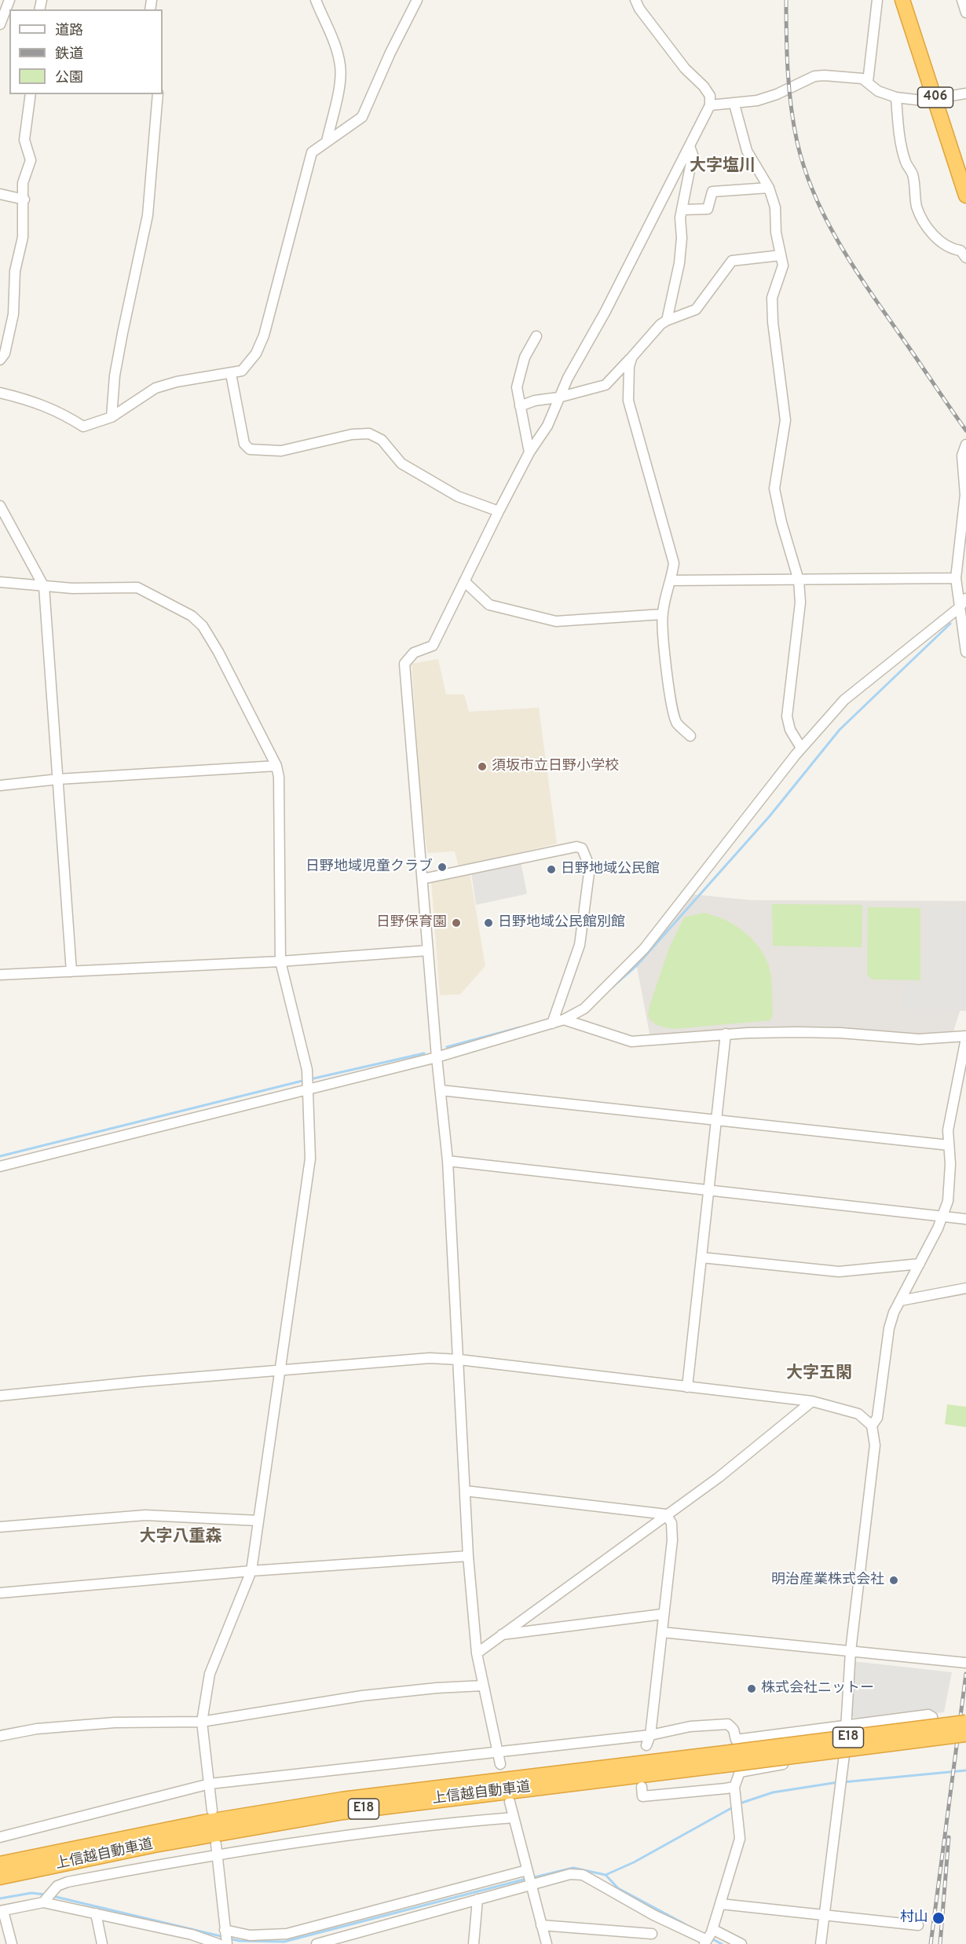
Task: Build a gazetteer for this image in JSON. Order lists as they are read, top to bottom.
{
  "streets": {
    "highway": ["406", "E18", "上信越自動車道"]
  },
  "districts": ["大字塩川", "大字五閑", "大字八重森"],
  "places": [
    "須坂市立日野小学校",
    "日野地域児童クラブ",
    "日野地域公民館",
    "日野保育園",
    "日野地域公民館別館",
    "明治産業株式会社",
    "株式会社ニットー",
    "村山"
  ],
  "legend": ["道路", "鉄道", "公園"]
}
